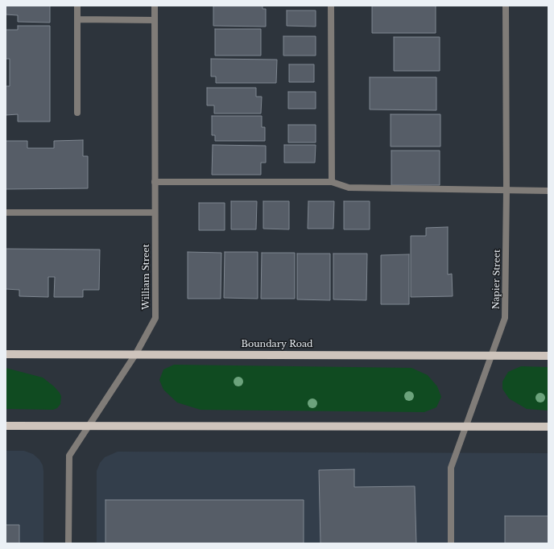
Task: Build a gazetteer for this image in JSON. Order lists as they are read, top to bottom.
{
  "streets": {
    "main road": ["Boundary Road"],
    "street": ["William Street", "Napier Street"]
  },
  "crossings": [
    ["William Street", "Boundary Road"],
    ["Napier Street", "Boundary Road"]
  ]
}
